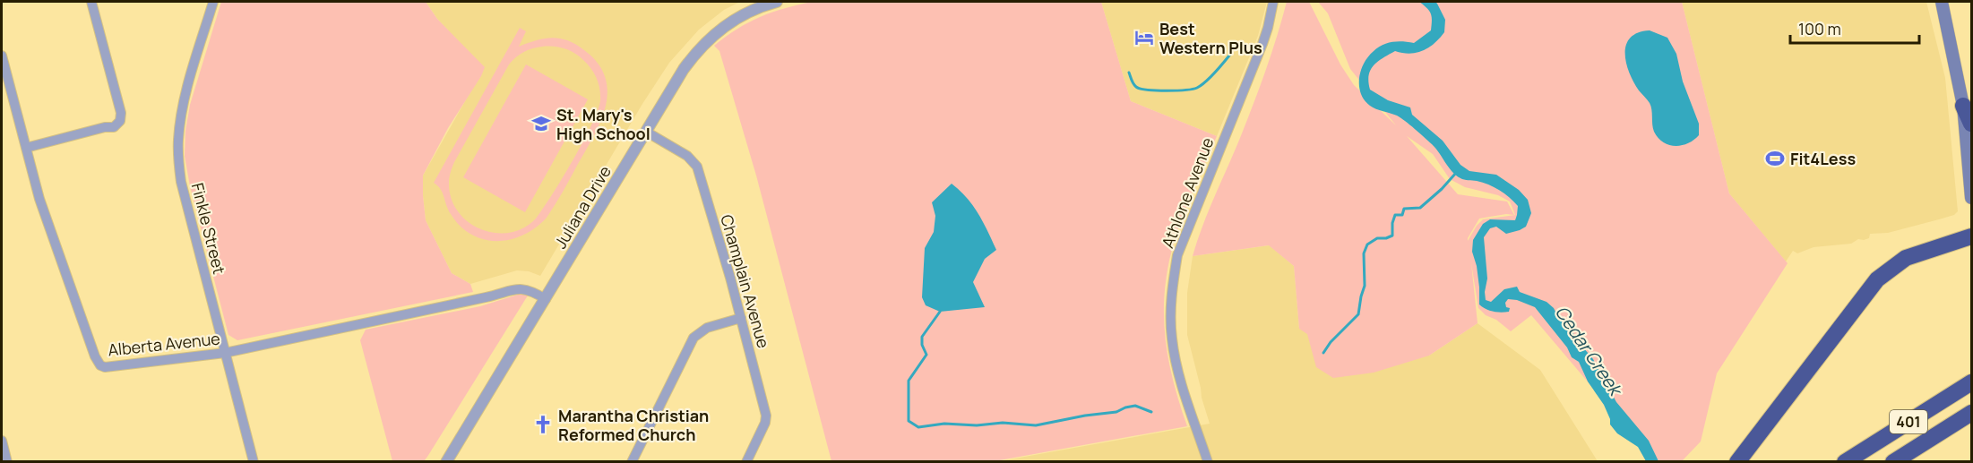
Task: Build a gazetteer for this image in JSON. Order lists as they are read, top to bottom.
{
  "streets": {
    "highway": ["401"],
    "street": [
      "Athlone Avenue",
      "Juliana Drive",
      "Finkle Street",
      "Champlain Avenue",
      "Alberta Avenue"
    ]
  },
  "crossings": [
    ["Juliana Drive", "Champlain Avenue"],
    ["Juliana Drive", "Alberta Avenue"],
    ["Finkle Street", "Alberta Avenue"]
  ],
  "water": ["Cedar Creek"],
  "places": {
    "hotel": ["Best Western Plus"],
    "school or university": ["St. Mary's High School"],
    "sports": ["Fit4Less"],
    "church": ["Marantha Christian Reformed Church"]
  },
  "scale_bar": "100 m"
}
